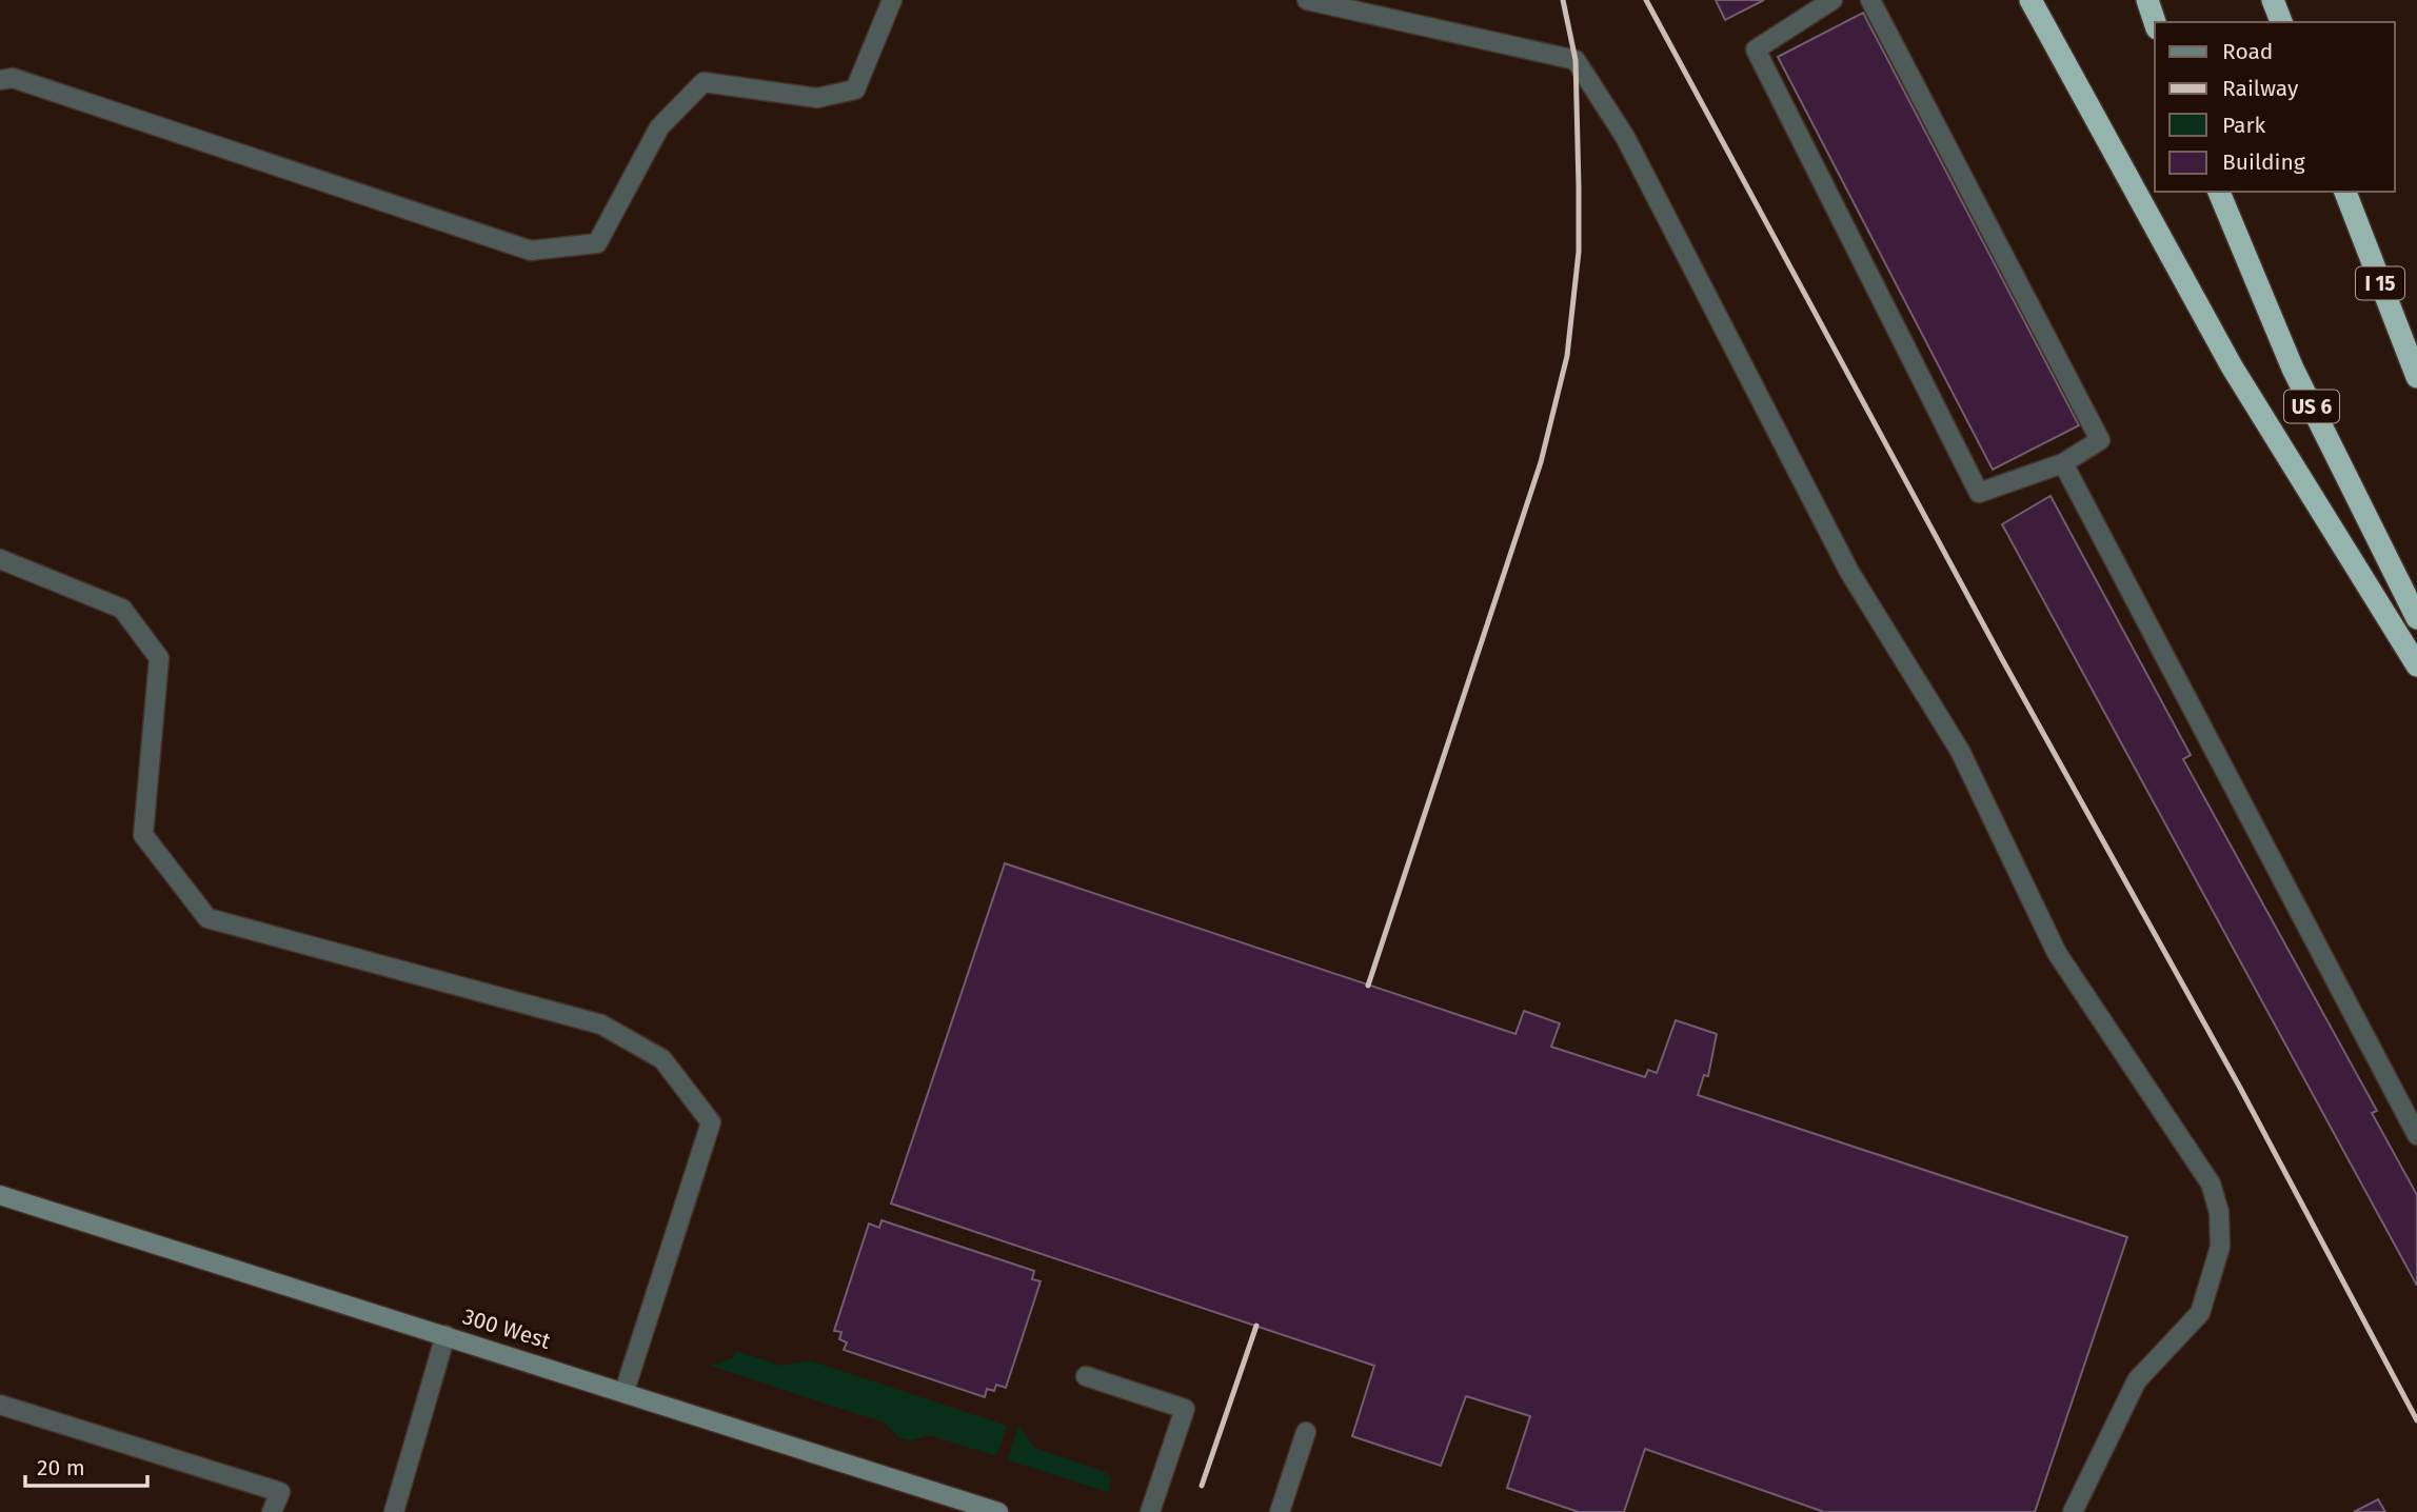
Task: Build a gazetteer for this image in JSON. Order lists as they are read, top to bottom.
{
  "streets": {
    "highway": ["I 15", "US 6"],
    "street": ["300 West"]
  },
  "legend": [
    "Road",
    "Railway",
    "Park",
    "Building"
  ],
  "scale_bar": "20 m"
}
